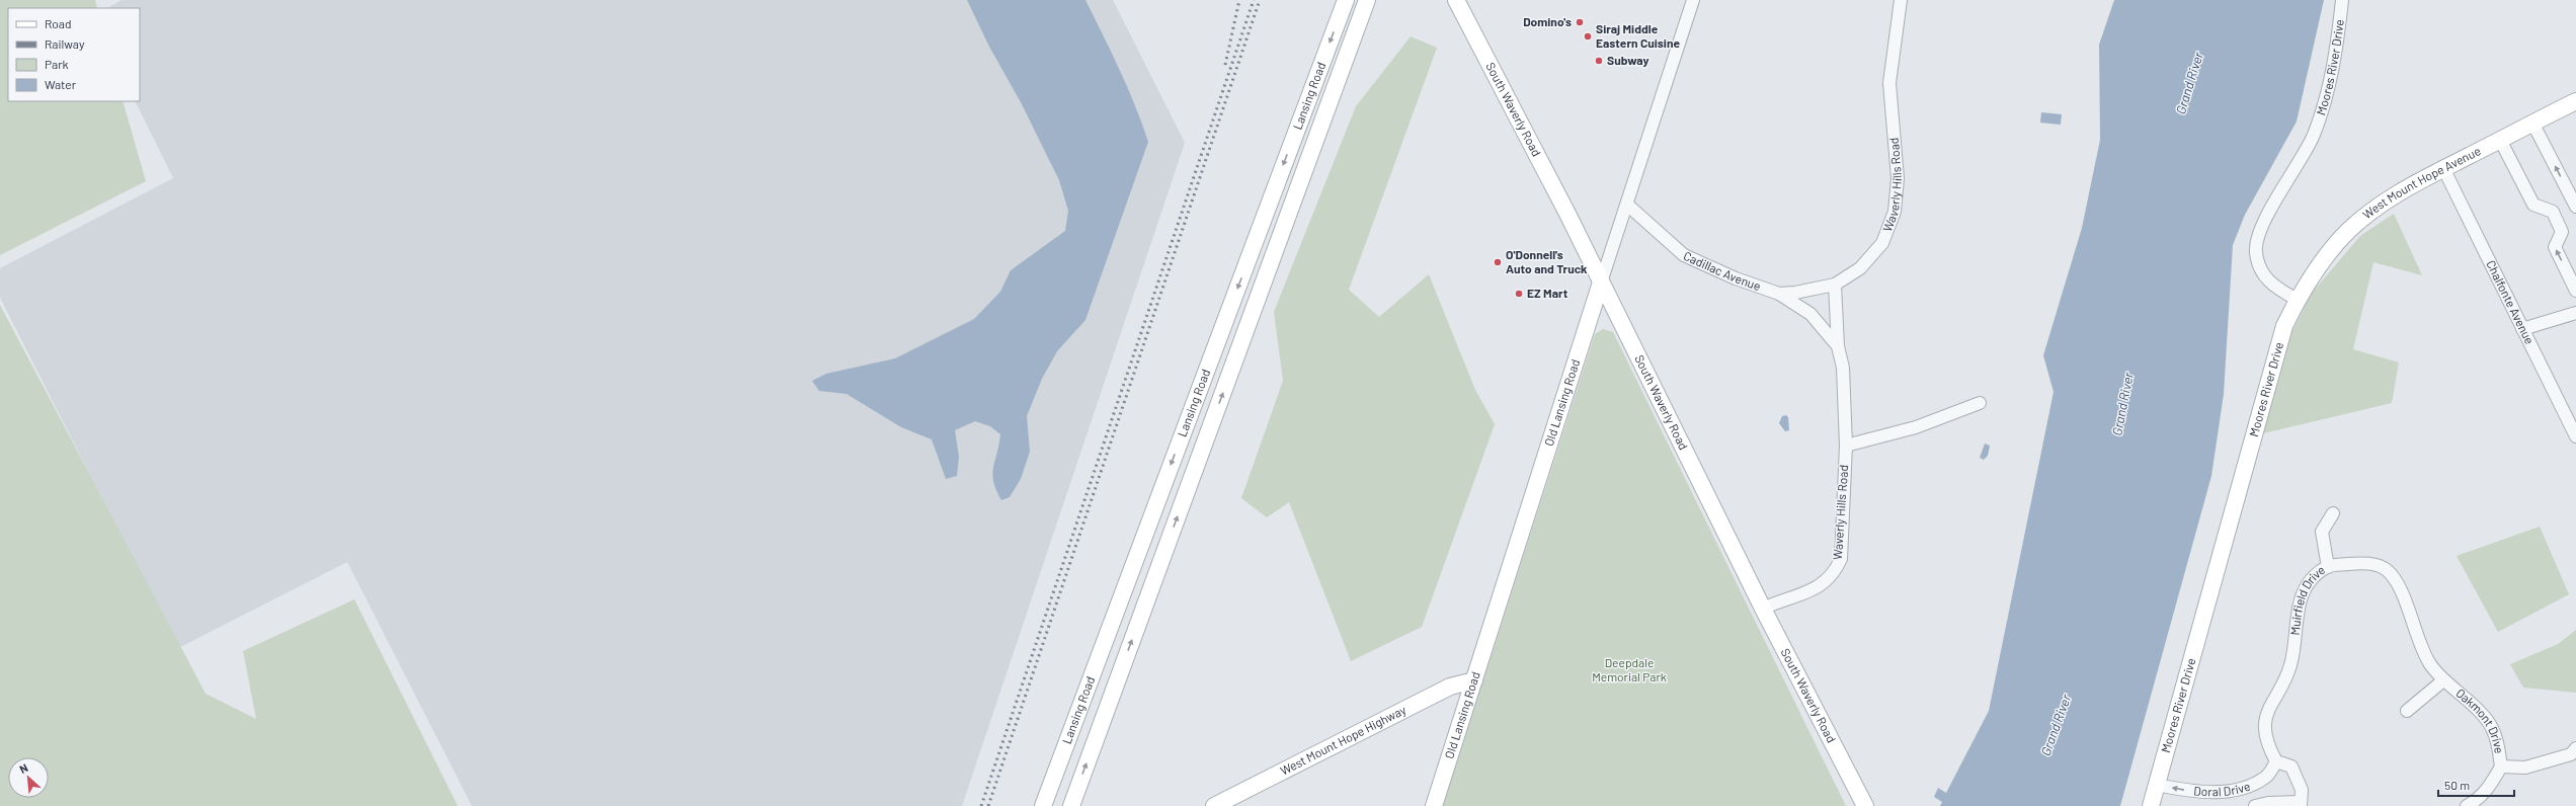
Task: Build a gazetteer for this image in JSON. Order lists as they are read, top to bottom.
{
  "streets": {
    "main road": [
      "Moores River Drive",
      "Lansing Road",
      "South Waverly Road",
      "West Mount Hope Avenue",
      "Old Lansing Road",
      "West Mount Hope Highway"
    ],
    "street": [
      "Waverly Hills Road",
      "Cadillac Avenue",
      "Chalfonte Avenue",
      "Muirfield Drive",
      "Oakmont Drive",
      "Doral Drive"
    ]
  },
  "crossings": [
    ["Moores River Drive", "West Mount Hope Avenue"],
    ["Moores River Drive", "Doral Drive"],
    ["South Waverly Road", "Waverly Hills Road"],
    ["South Waverly Road", "Old Lansing Road"],
    ["Waverly Hills Road", "Cadillac Avenue"],
    ["West Mount Hope Avenue", "Chalfonte Avenue"],
    ["Cadillac Avenue", "Old Lansing Road"],
    ["Old Lansing Road", "West Mount Hope Highway"],
    ["Muirfield Drive", "Oakmont Drive"],
    ["Muirfield Drive", "Doral Drive"]
  ],
  "water": ["Grand River"],
  "parks": ["Deepdale Memorial Park"],
  "places": [
    "Domino's",
    "Siraj Middle Eastern Cuisine",
    "Subway",
    "O'Donnell's Auto and Truck",
    "EZ Mart"
  ],
  "legend": [
    "Road",
    "Railway",
    "Park",
    "Water"
  ],
  "scale_bar": "50 m",
  "north": "top left"
}
